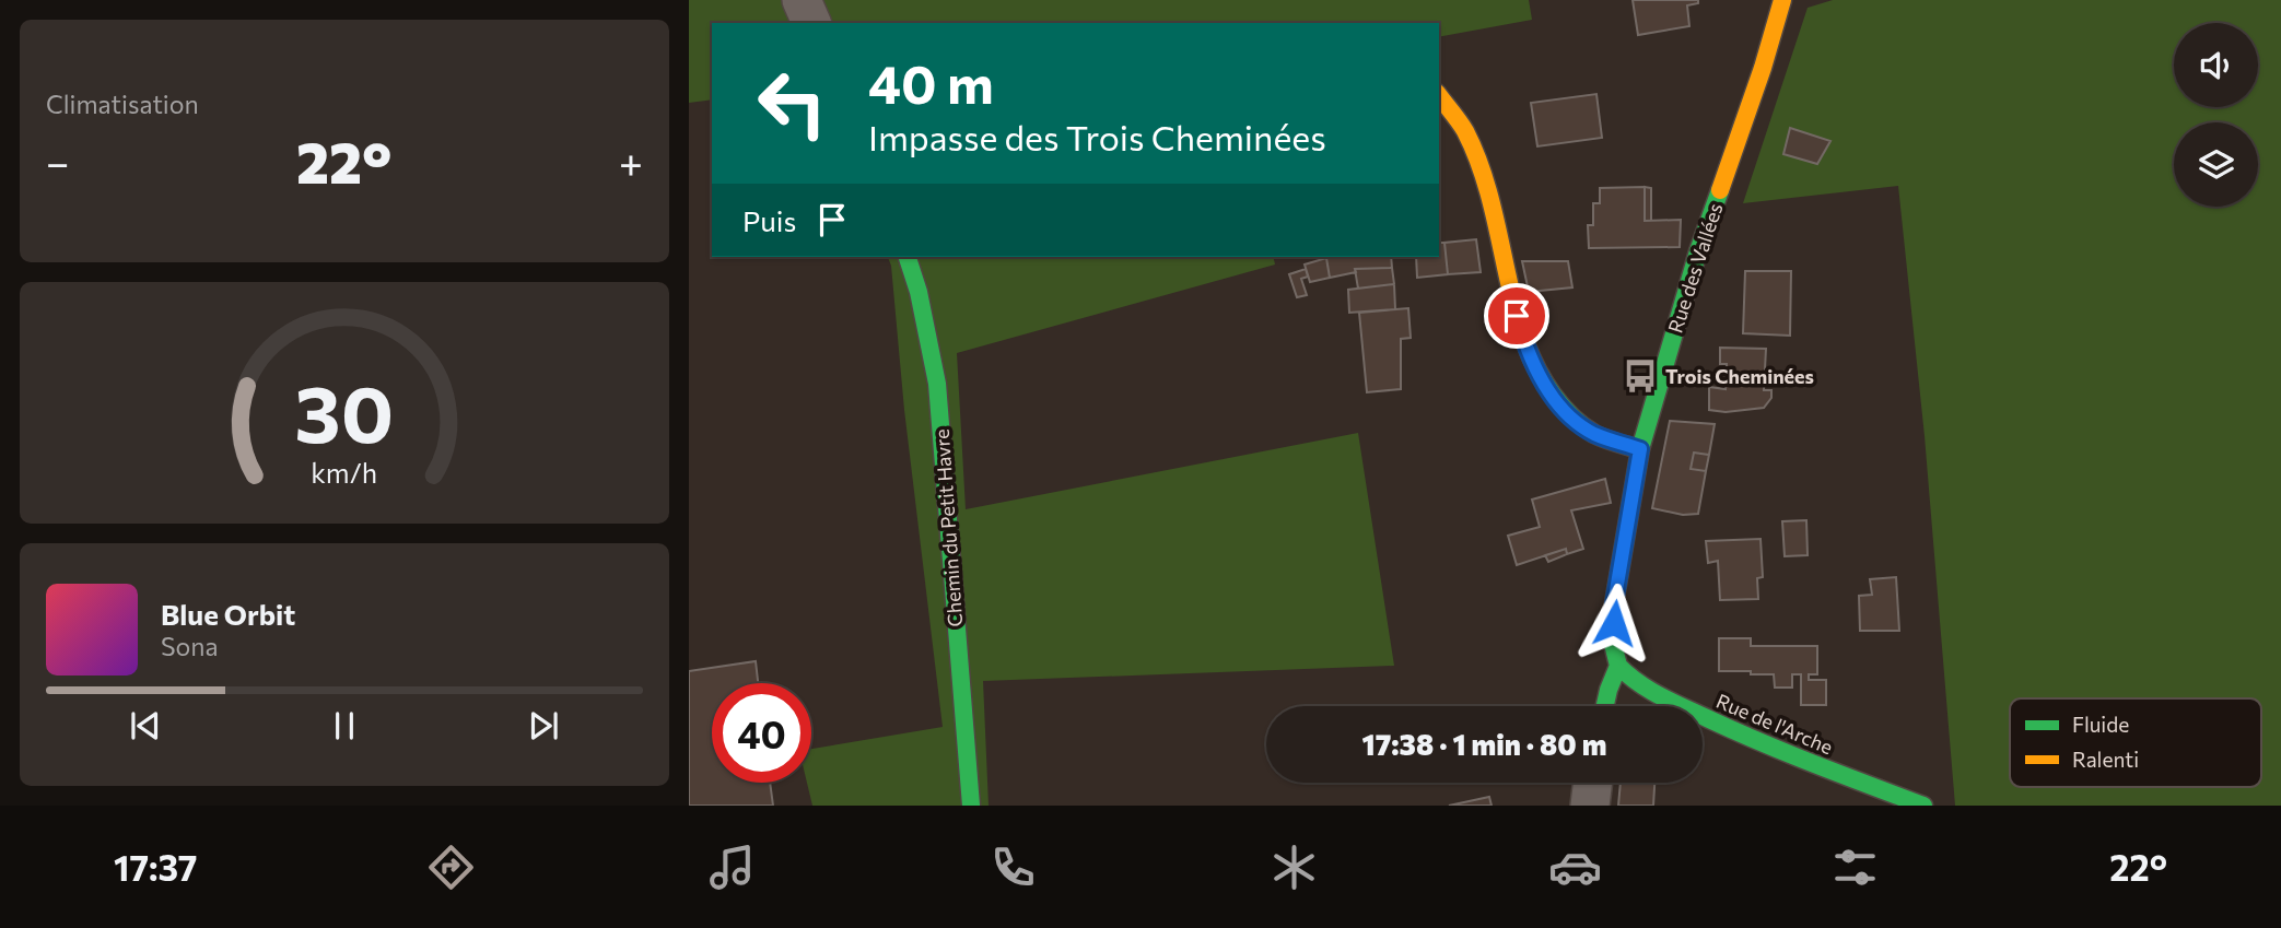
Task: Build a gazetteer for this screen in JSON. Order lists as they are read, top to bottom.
{
  "streets": {
    "street": ["Rue des Vallées", "Chemin du Petit Havre", "Rue de l'Arche"]
  },
  "crossings": [
    ["Rue des Vallées", "Rue de l'Arche"]
  ],
  "places": {
    "bus stop": ["Trois Cheminées"]
  },
  "legend": ["Fluide", "Ralenti"],
  "page": {
    "tile": "Climatisation",
    "turn": ["40 m", "Impasse des Trois Cheminées"],
    "heat": ["−", "22°", "+"],
    "then": "Puis",
    "song": ["Blue Orbit", "Sona"],
    "limit": "40",
    "trip": "17:38 · 1 min · 80 m",
    "tabs": ["17:37", "22°"],
    "gauge": ["30", "km/h"]
  }
}
